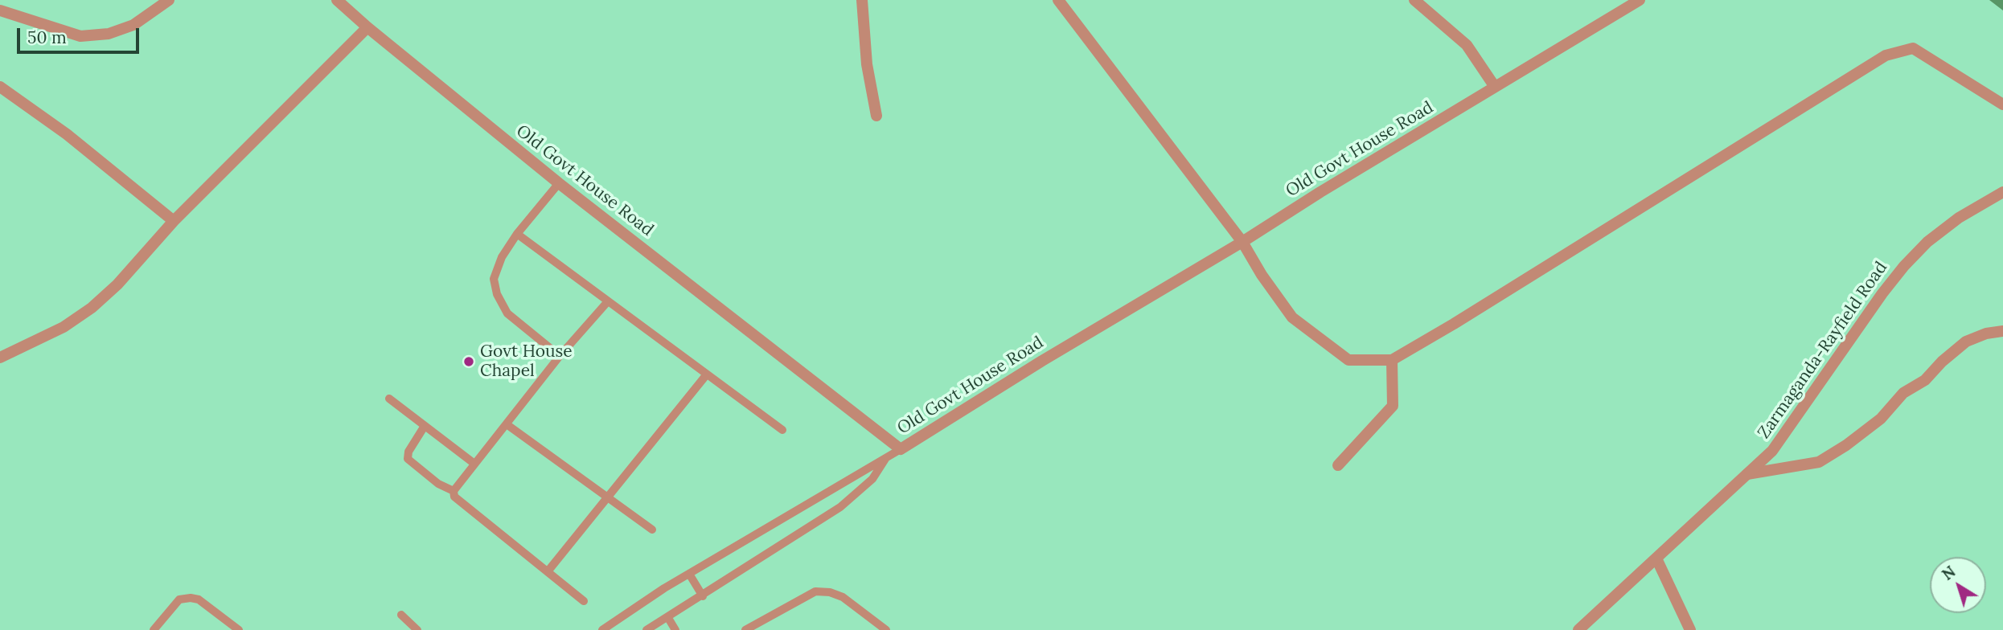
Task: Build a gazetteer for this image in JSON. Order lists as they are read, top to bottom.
{
  "streets": {
    "street": ["Old Govt House Road", "Zarmaganda-Rayfield Road"]
  },
  "places": ["Govt House Chapel"],
  "scale_bar": "50 m",
  "north": "top left"
}
